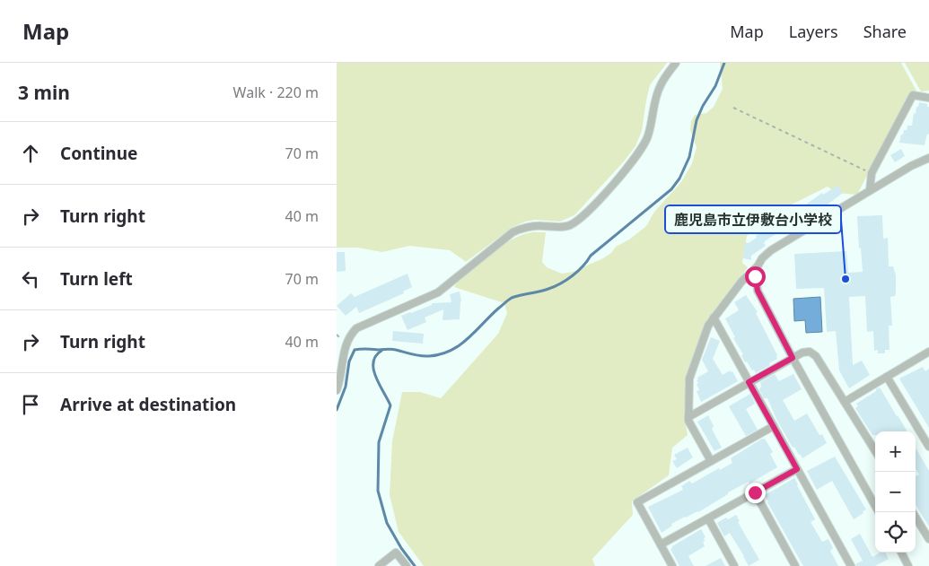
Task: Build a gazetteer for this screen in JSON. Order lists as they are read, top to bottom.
{
  "places": ["鹿児島市立伊敷台小学校"],
  "page": {
    "header": "Map",
    "nav": ["Map", "Layers", "Share"],
    "heading": ["3 min", "Walk · 220 m"],
    "list": [
      ["Continue", "70 m"],
      ["Turn right", "40 m"],
      ["Turn left", "70 m"],
      ["Turn right", "40 m"],
      "Arrive at destination"
    ],
    "map_buttons": ["+", "−"]
  }
}
